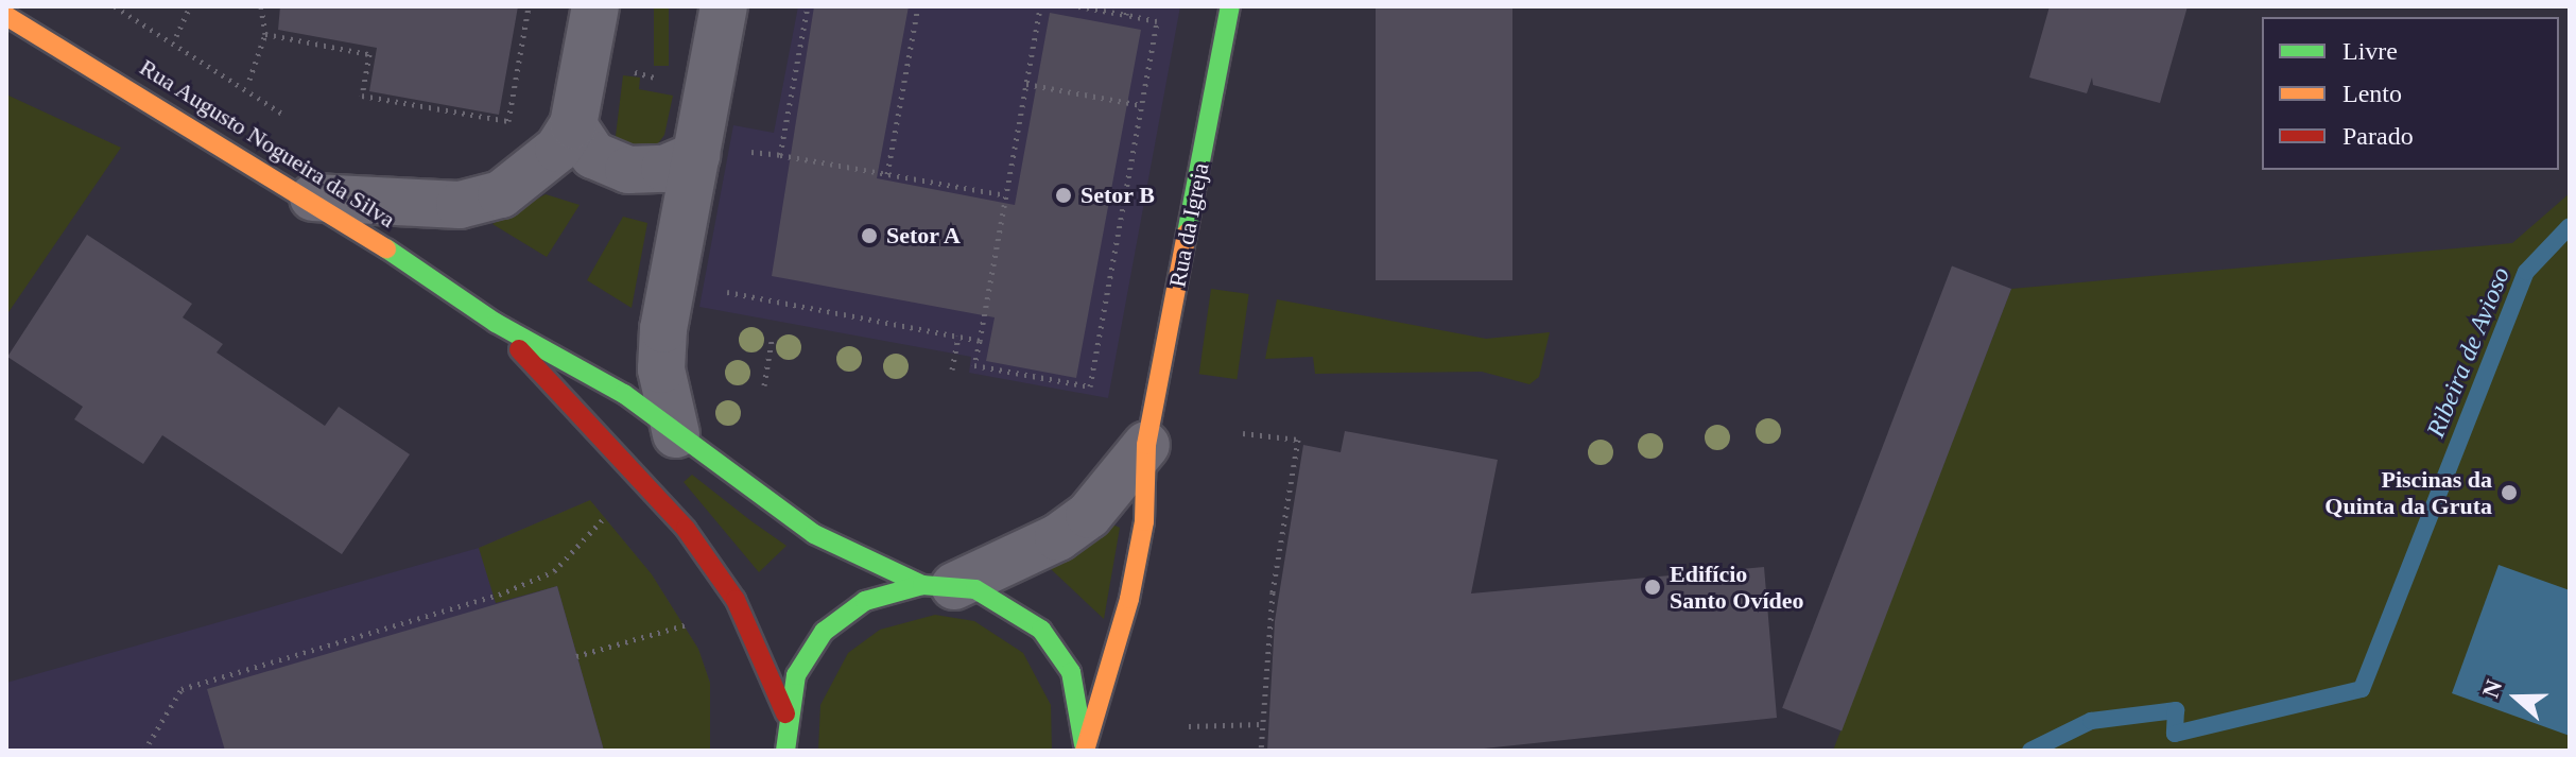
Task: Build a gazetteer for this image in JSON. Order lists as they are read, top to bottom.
{
  "streets": {
    "main road": ["Rua Augusto Nogueira da Silva", "Rua da Igreja"]
  },
  "crossings": [
    ["Rua Augusto Nogueira da Silva", "Rua da Igreja"]
  ],
  "water": ["Ribeira de Avioso"],
  "places": [
    "Setor B",
    "Setor A",
    "Piscinas da Quinta da Gruta",
    "Edifício Santo Ovídeo"
  ],
  "legend": ["Livre", "Lento", "Parado"],
  "north": "left"
}
